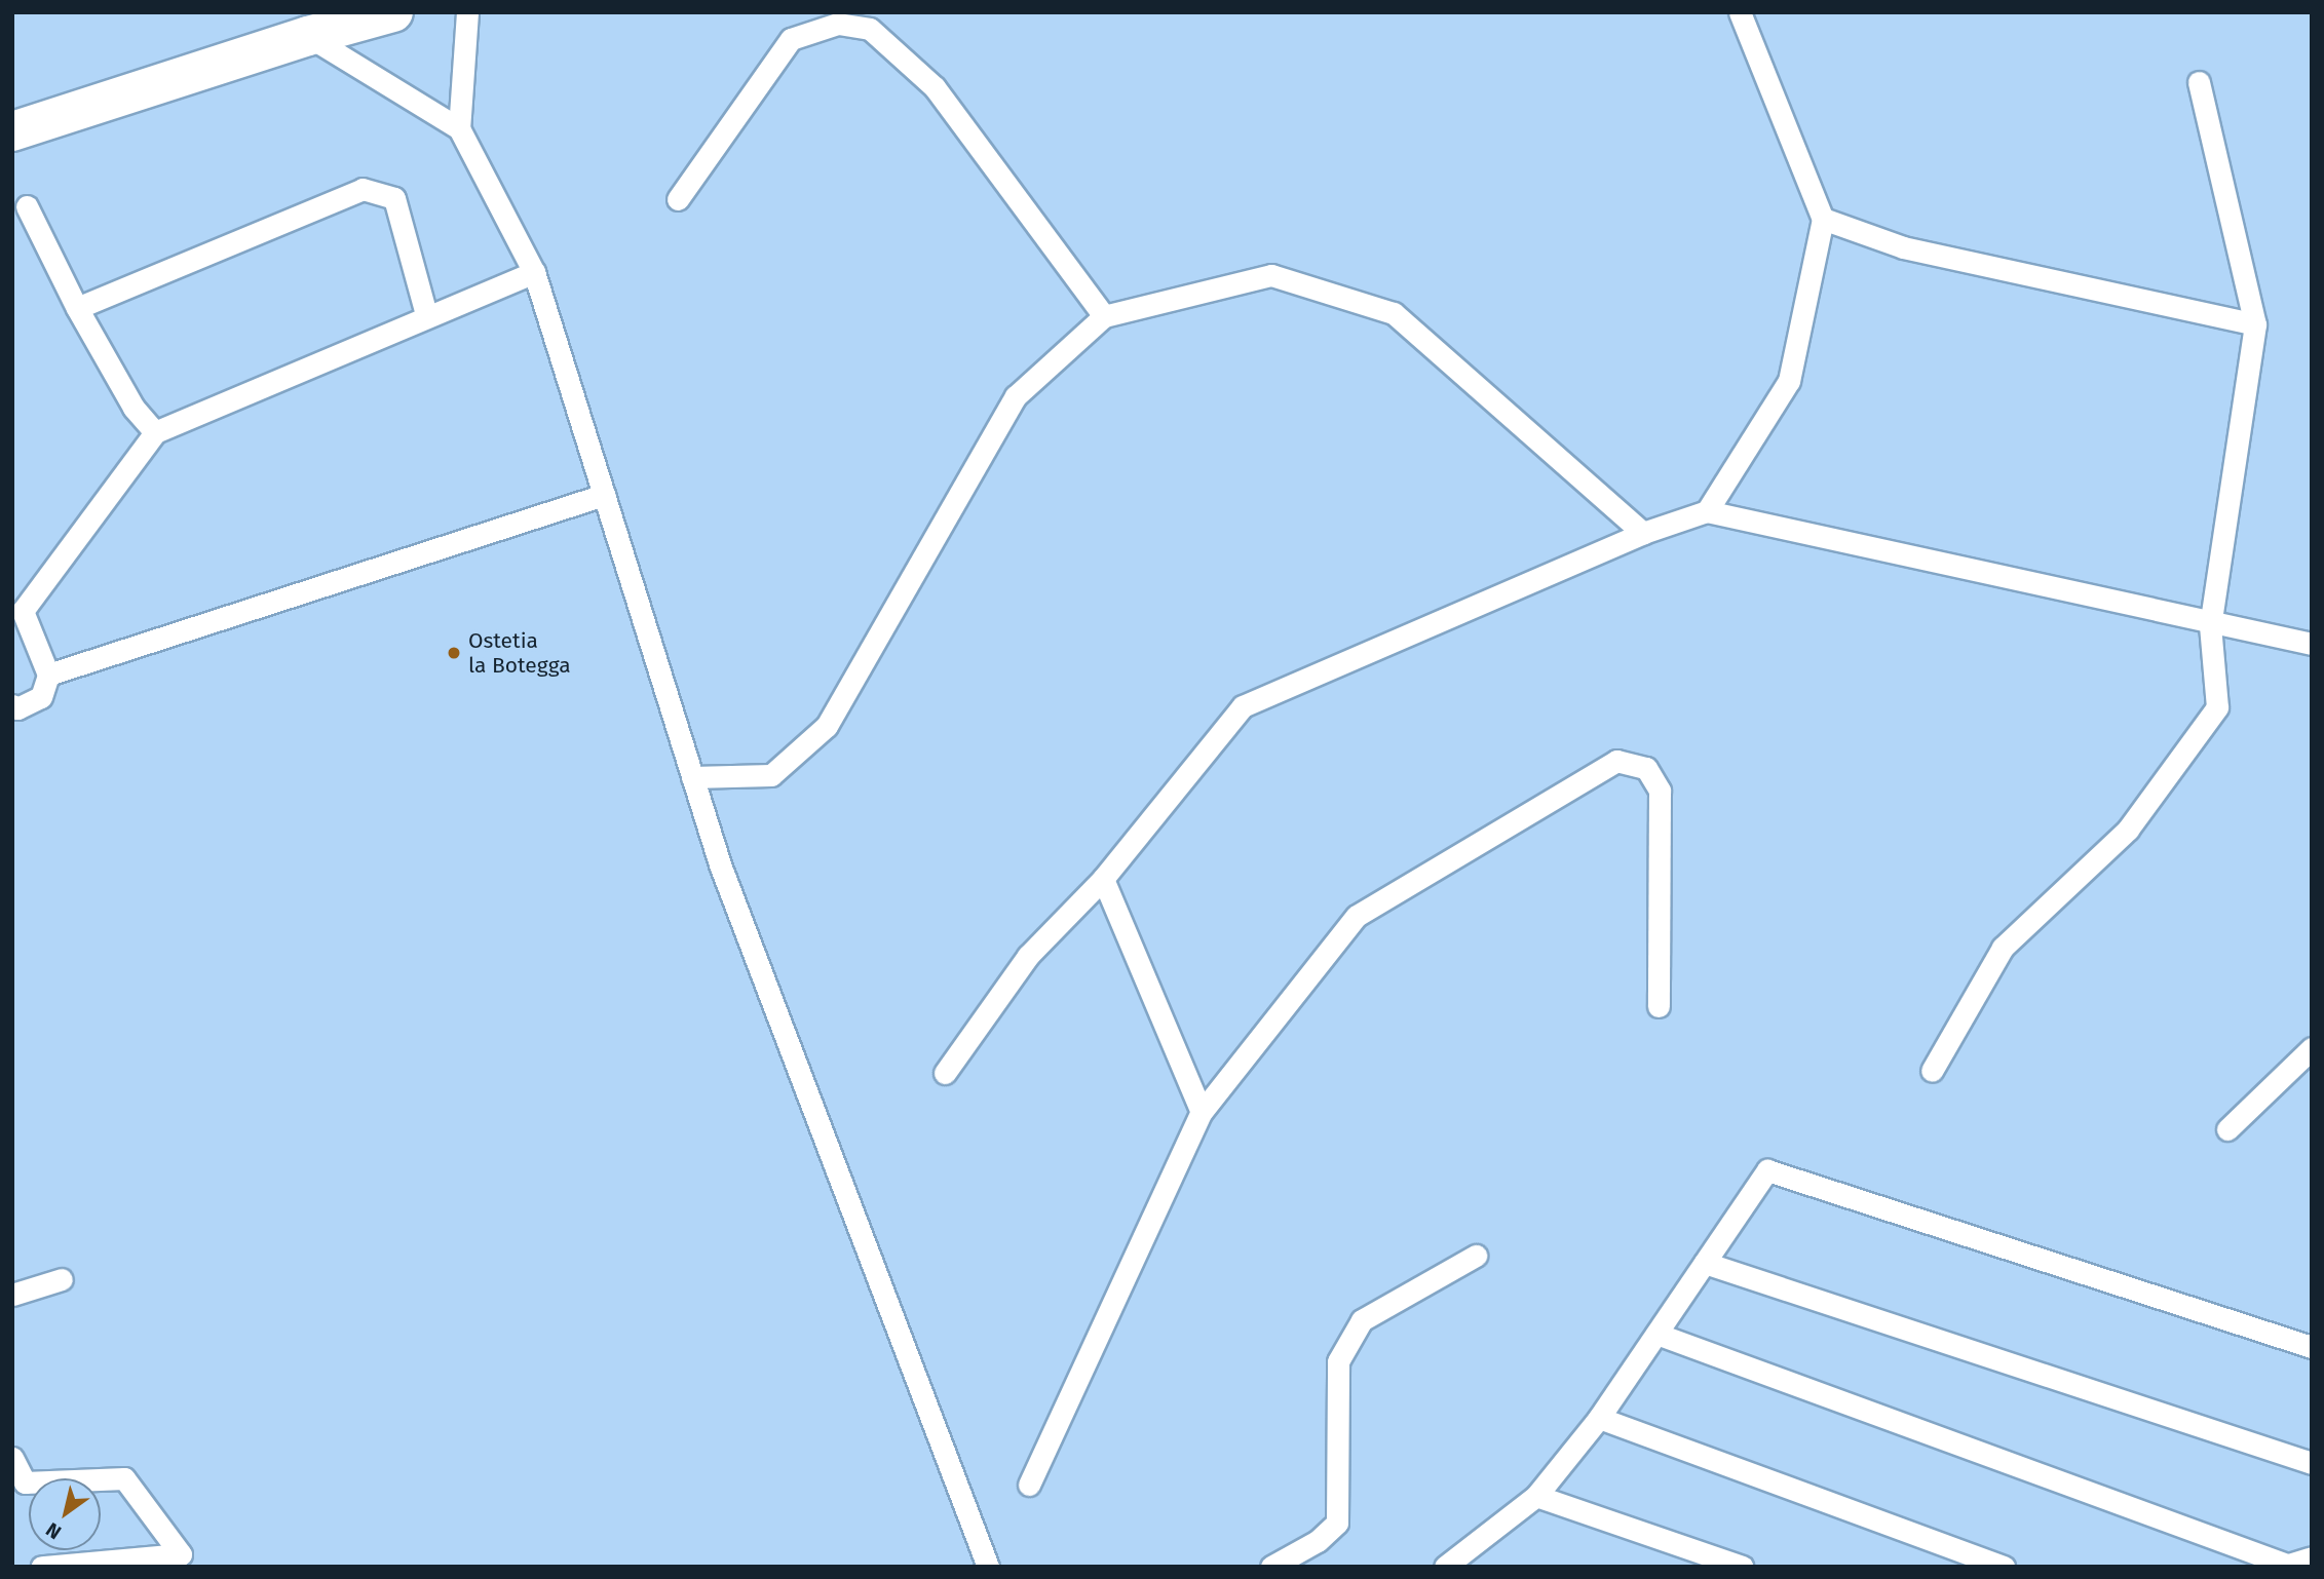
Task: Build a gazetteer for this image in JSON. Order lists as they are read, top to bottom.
{
  "places": ["Ostetia la Botegga"],
  "north": "bottom left"
}
